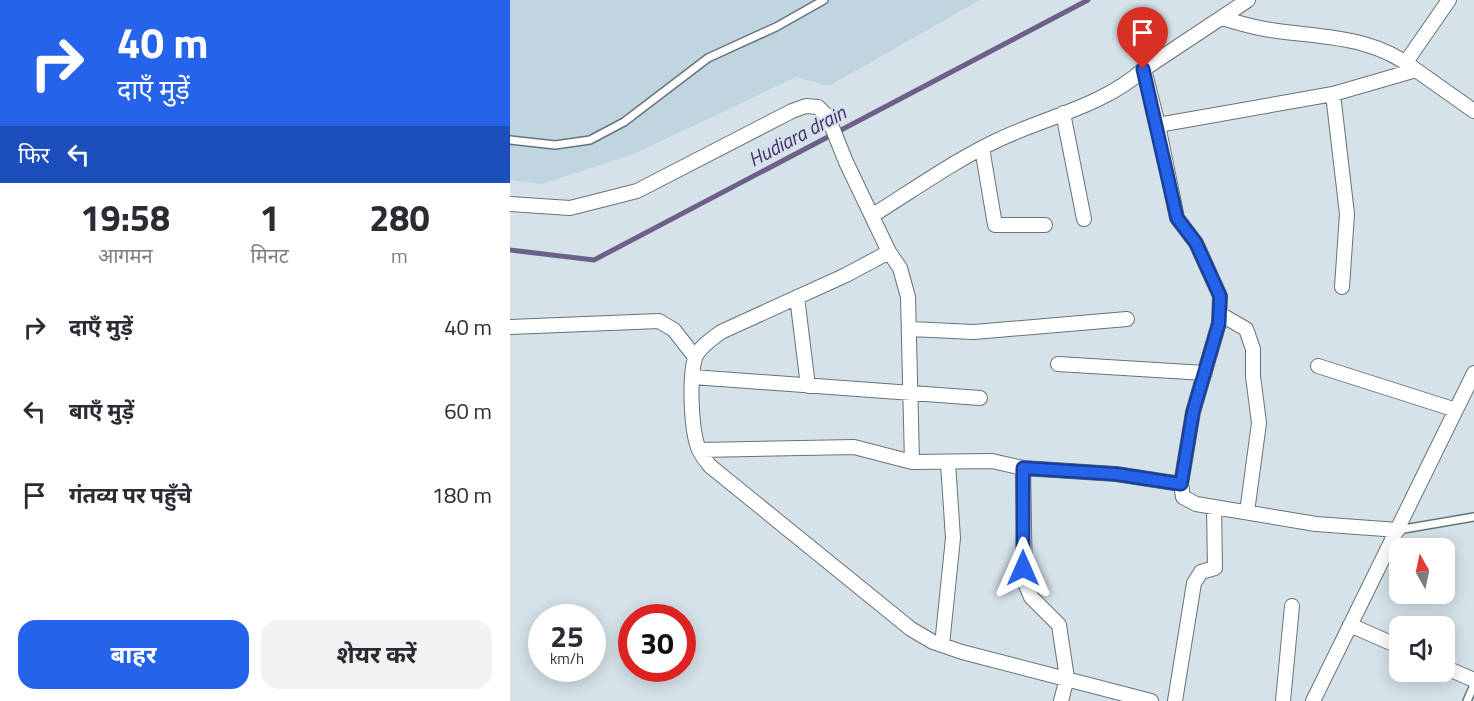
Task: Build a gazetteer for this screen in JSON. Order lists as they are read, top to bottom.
{
  "water": ["Hudiara drain"],
  "north": "top",
  "page": {
    "turn": ["40 m", "दाएँ मुड़ें"],
    "then": "फिर",
    "eta": [
      "19:58",
      "आगमन",
      "1",
      "मिनट",
      "280",
      "m"
    ],
    "list": [
      {
        "name": "दाएँ मुड़ें",
        "value": "40 m"
      },
      {
        "name": "बाएँ मुड़ें",
        "value": "60 m"
      },
      {
        "name": "गंतव्य पर पहुँचे",
        "value": "180 m"
      }
    ],
    "speed": "25 km/h",
    "limit": "30",
    "buttons": ["बाहर", "शेयर करें"]
  }
}
